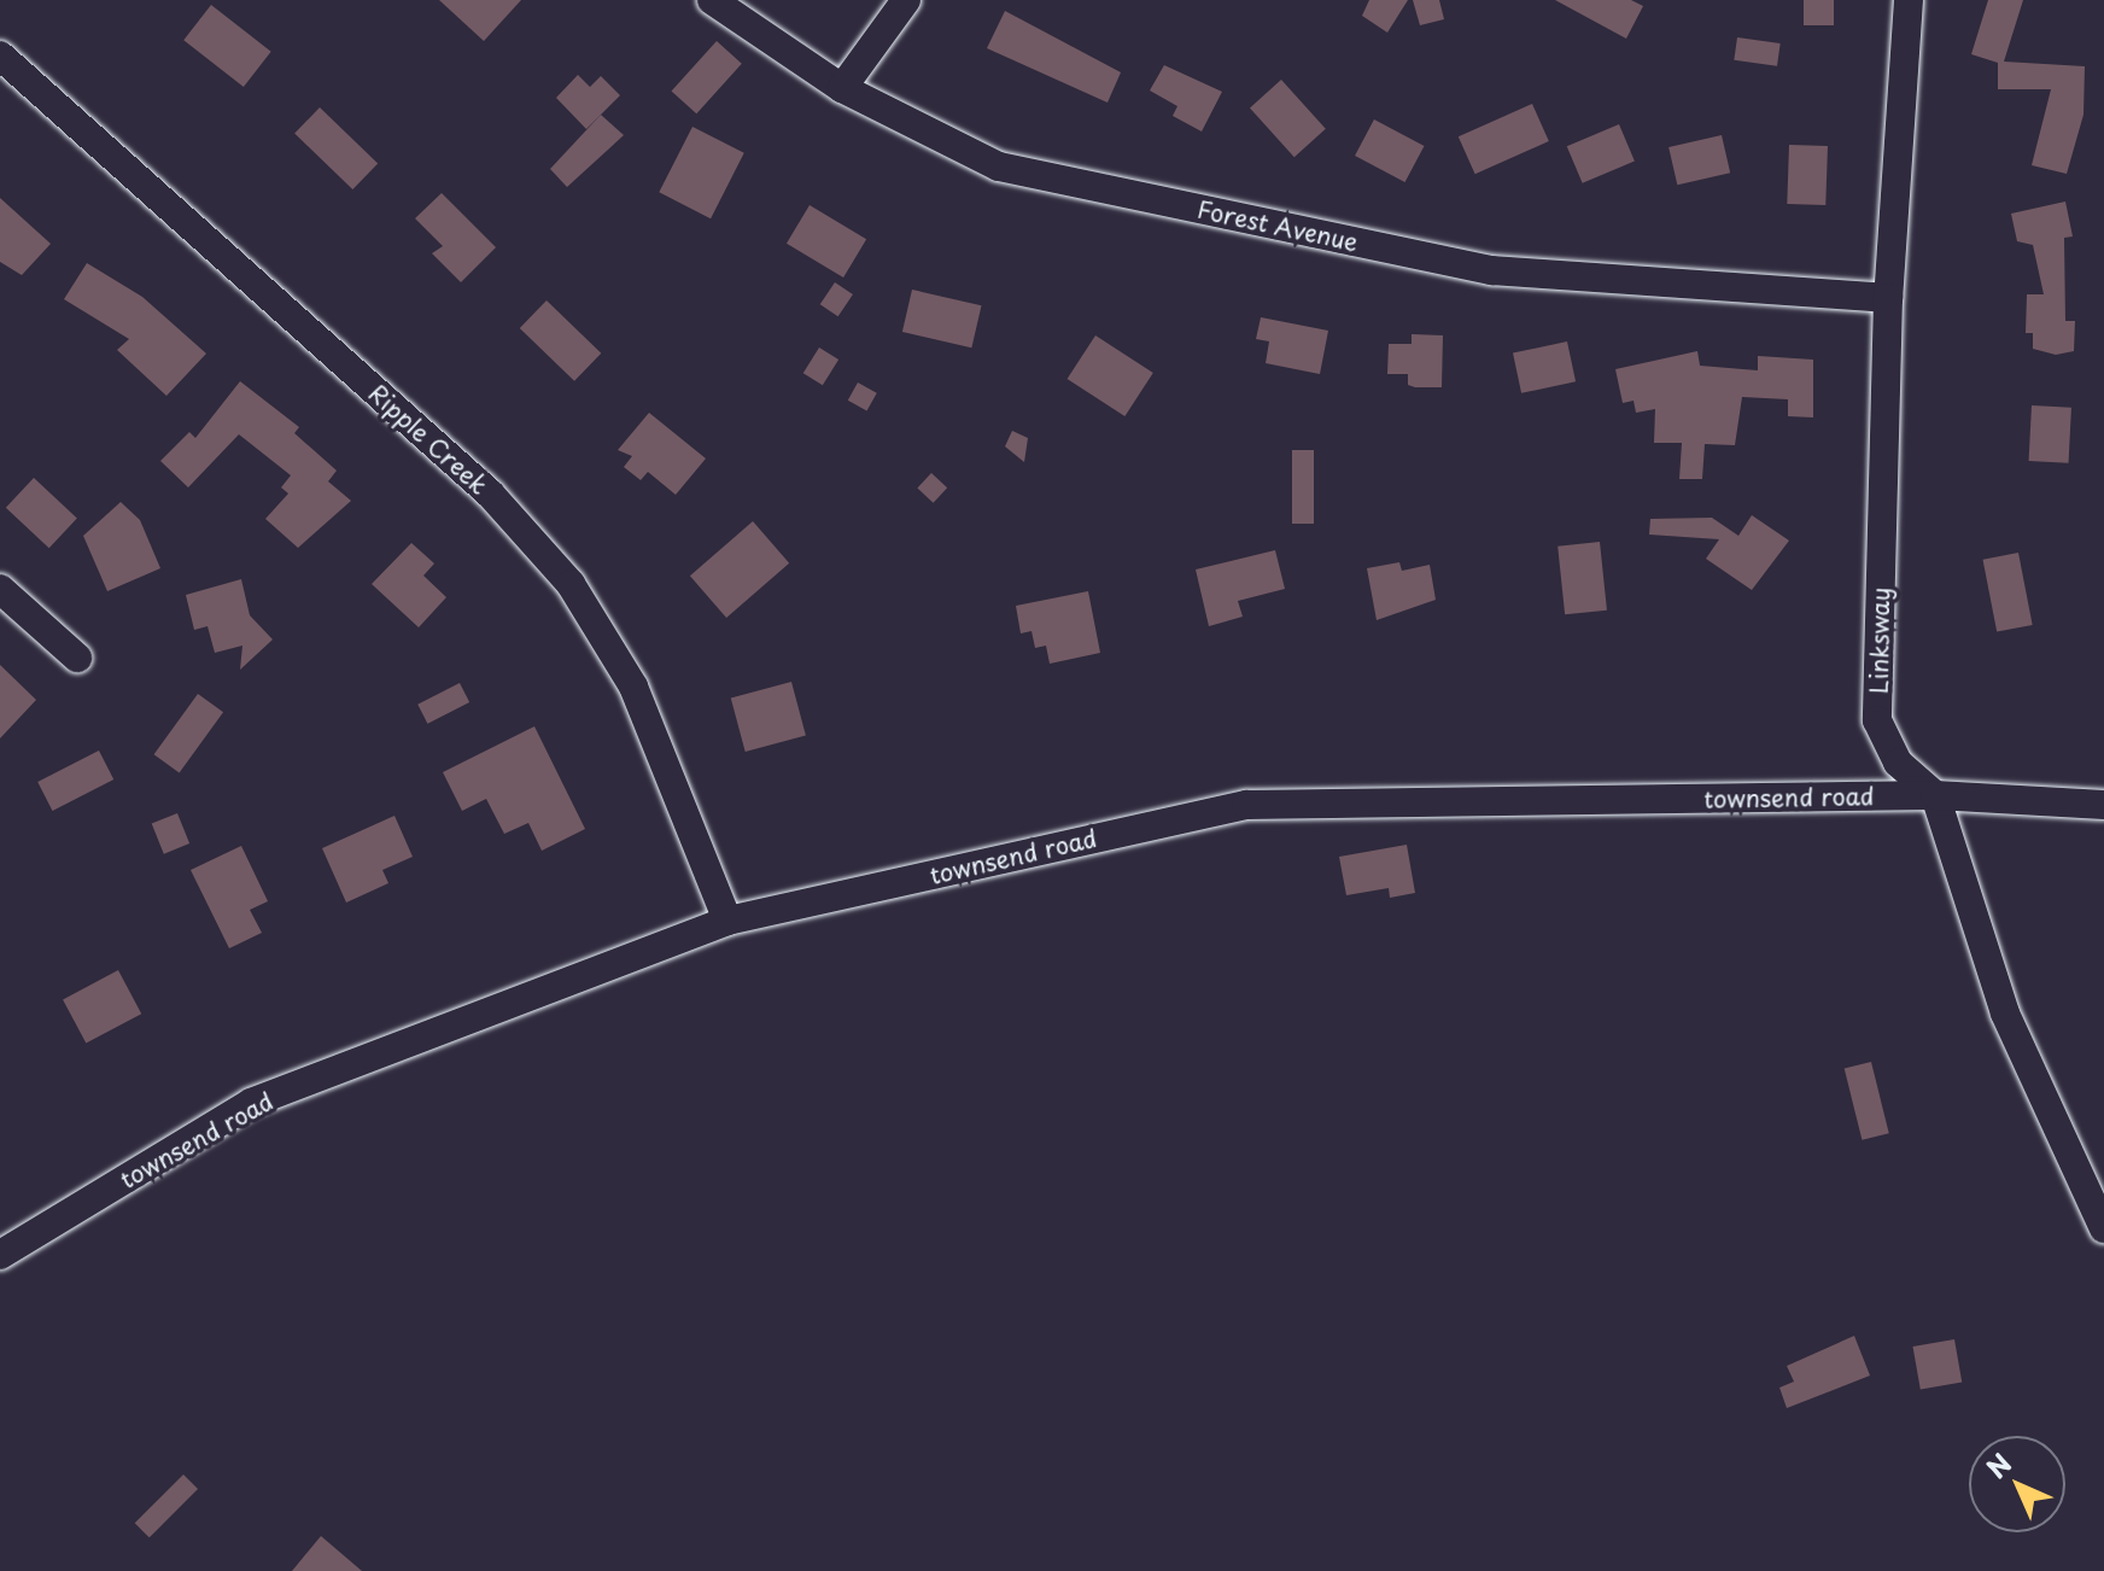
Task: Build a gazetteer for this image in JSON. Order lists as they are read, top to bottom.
{
  "streets": {
    "street": [
      "Forest Avenue",
      "Ripple Creek",
      "Linksway",
      "townsend road"
    ]
  },
  "crossings": [
    ["Forest Avenue", "Linksway"],
    ["Ripple Creek", "townsend road"],
    ["Linksway", "townsend road"]
  ],
  "north": "top left"
}
